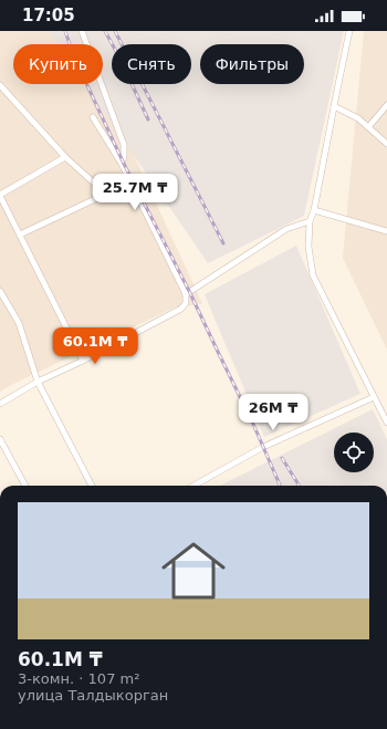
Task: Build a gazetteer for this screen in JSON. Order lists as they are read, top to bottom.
{
  "page": {
    "status": "17:05",
    "chip": ["Купить", "Снять", "Фильтры"],
    "price": ["25.7M ₸", "60.1M ₸", "26M ₸"],
    "list": [
      {
        "name": "60.1M ₸",
        "note": "3-комн. · 107 m² · улица Талдыкорган"
      }
    ]
  }
}
